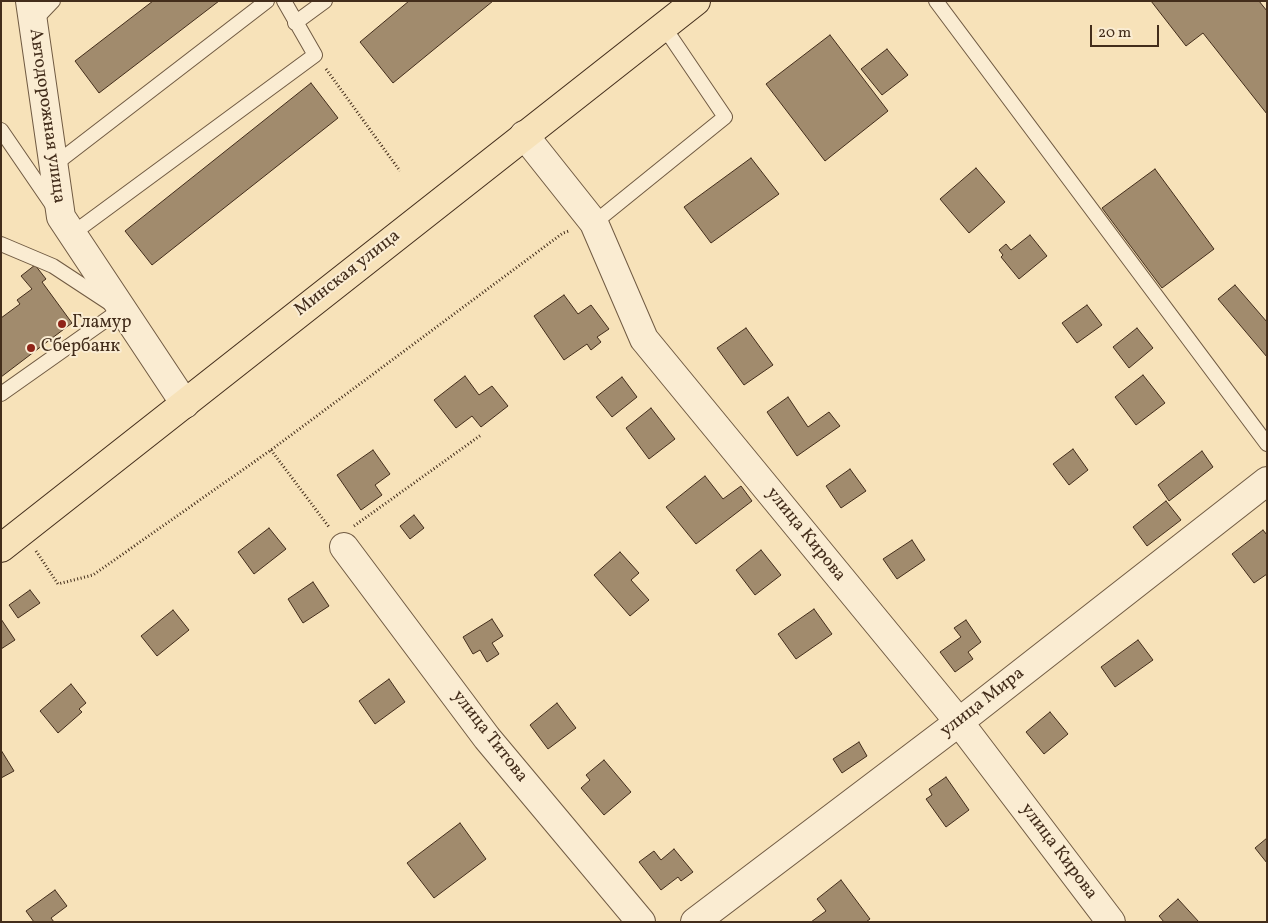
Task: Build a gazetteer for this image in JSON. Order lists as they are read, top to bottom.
{
  "streets": {
    "main road": ["Минская улица"],
    "street": [
      "Автодорожная улица",
      "улица Кирова",
      "улица Мира",
      "улица Титова"
    ]
  },
  "crossings": [
    ["Автодорожная улица", "Минская улица"],
    ["Минская улица", "улица Кирова"],
    ["улица Кирова", "улица Мира"]
  ],
  "places": ["Гламур", "Сбербанк"],
  "scale_bar": "20 m"
}
